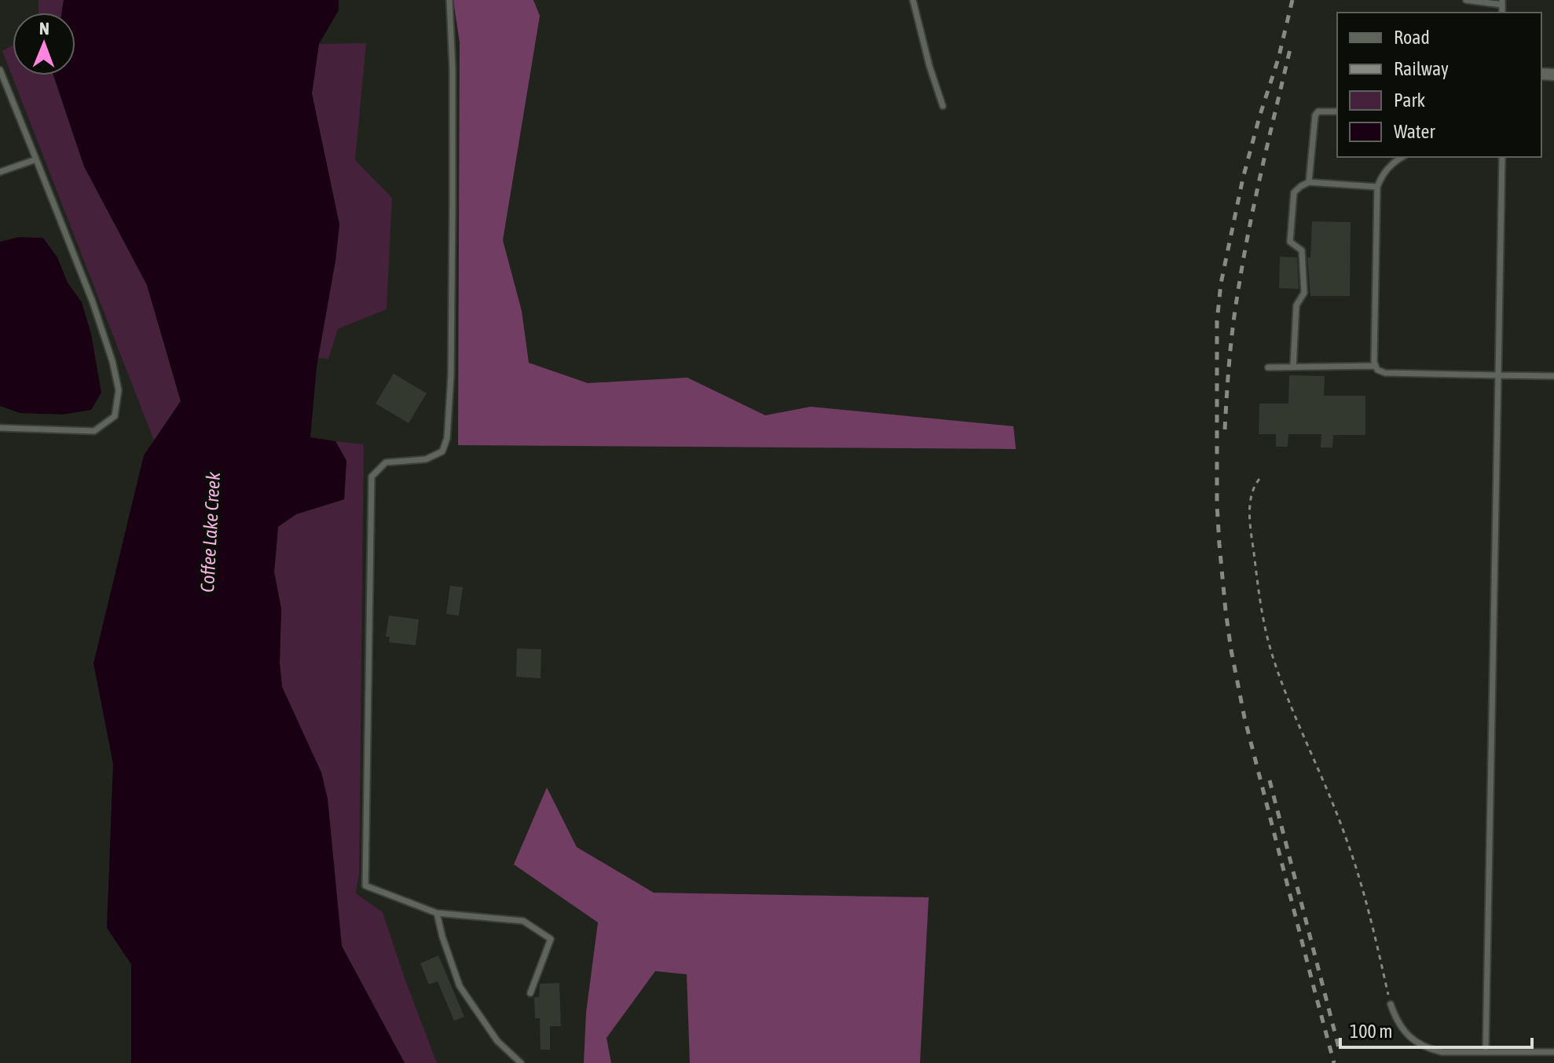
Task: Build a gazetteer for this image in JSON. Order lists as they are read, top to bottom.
{
  "water": ["Coffee Lake Creek"],
  "legend": [
    "Road",
    "Railway",
    "Park",
    "Water"
  ],
  "scale_bar": "100 m",
  "north": "top"
}
